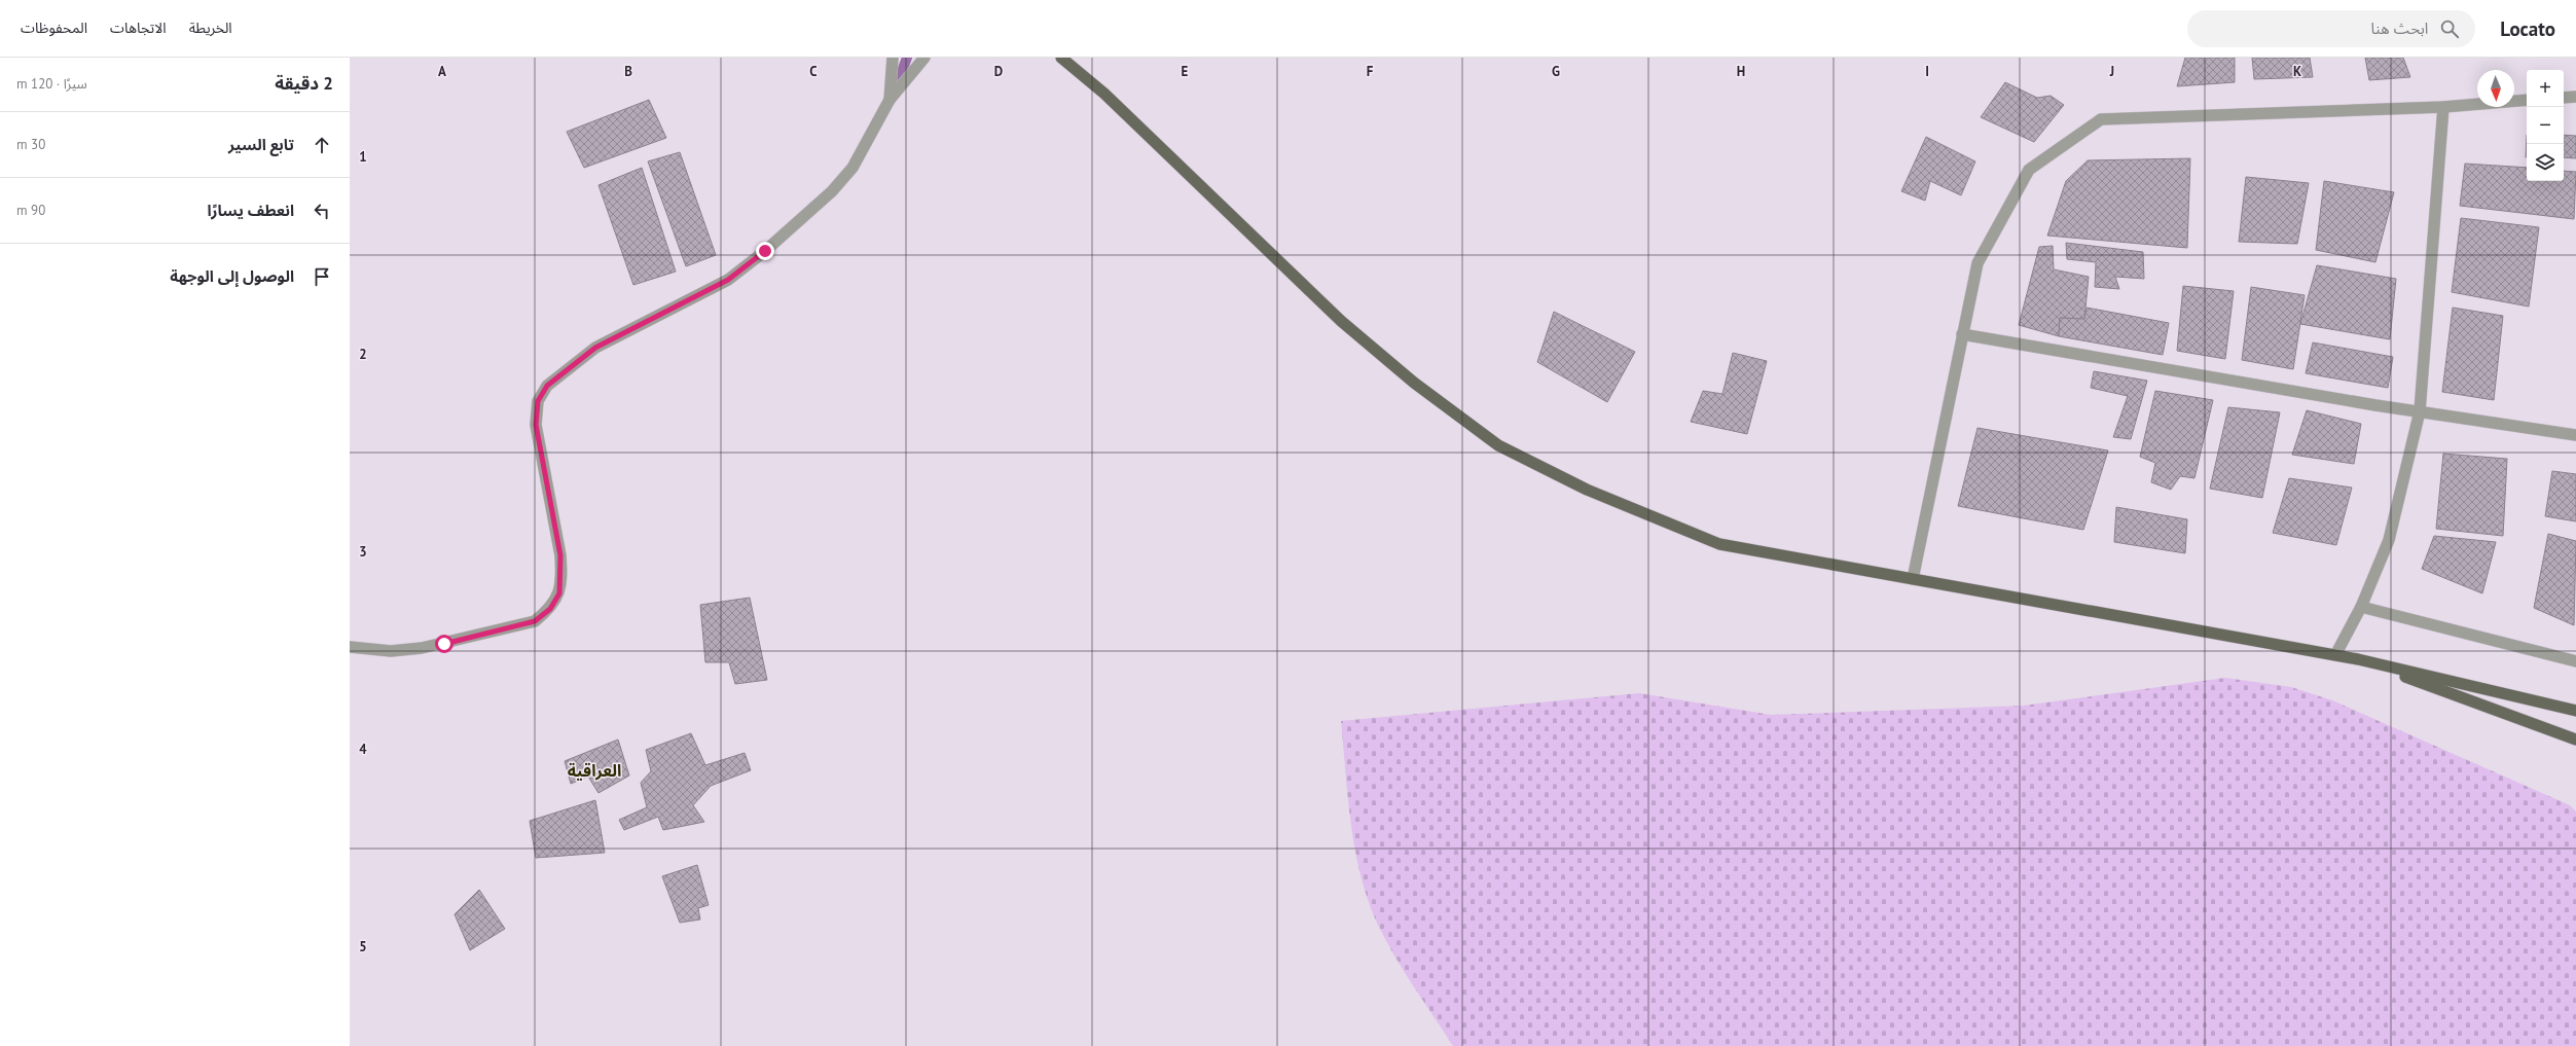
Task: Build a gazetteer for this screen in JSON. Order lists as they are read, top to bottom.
{
  "districts": ["العراقية"],
  "north": "bottom",
  "page": {
    "header": "Locato",
    "search": "ابحث هنا",
    "nav": ["الخريطة", "الاتجاهات", "المحفوظات"],
    "heading": ["2 دقيقة", "سيرًا · 120 m"],
    "map_buttons": ["+", "−"],
    "list": [
      ["تابع السير", "30 m"],
      ["انعطف يسارًا", "90 m"],
      "الوصول إلى الوجهة"
    ]
  },
  "grid": {
    "columns": [
      "A",
      "B",
      "C",
      "D",
      "E",
      "F",
      "G",
      "H",
      "I",
      "J",
      "K"
    ],
    "rows": [
      "1",
      "2",
      "3",
      "4",
      "5"
    ]
  }
}
